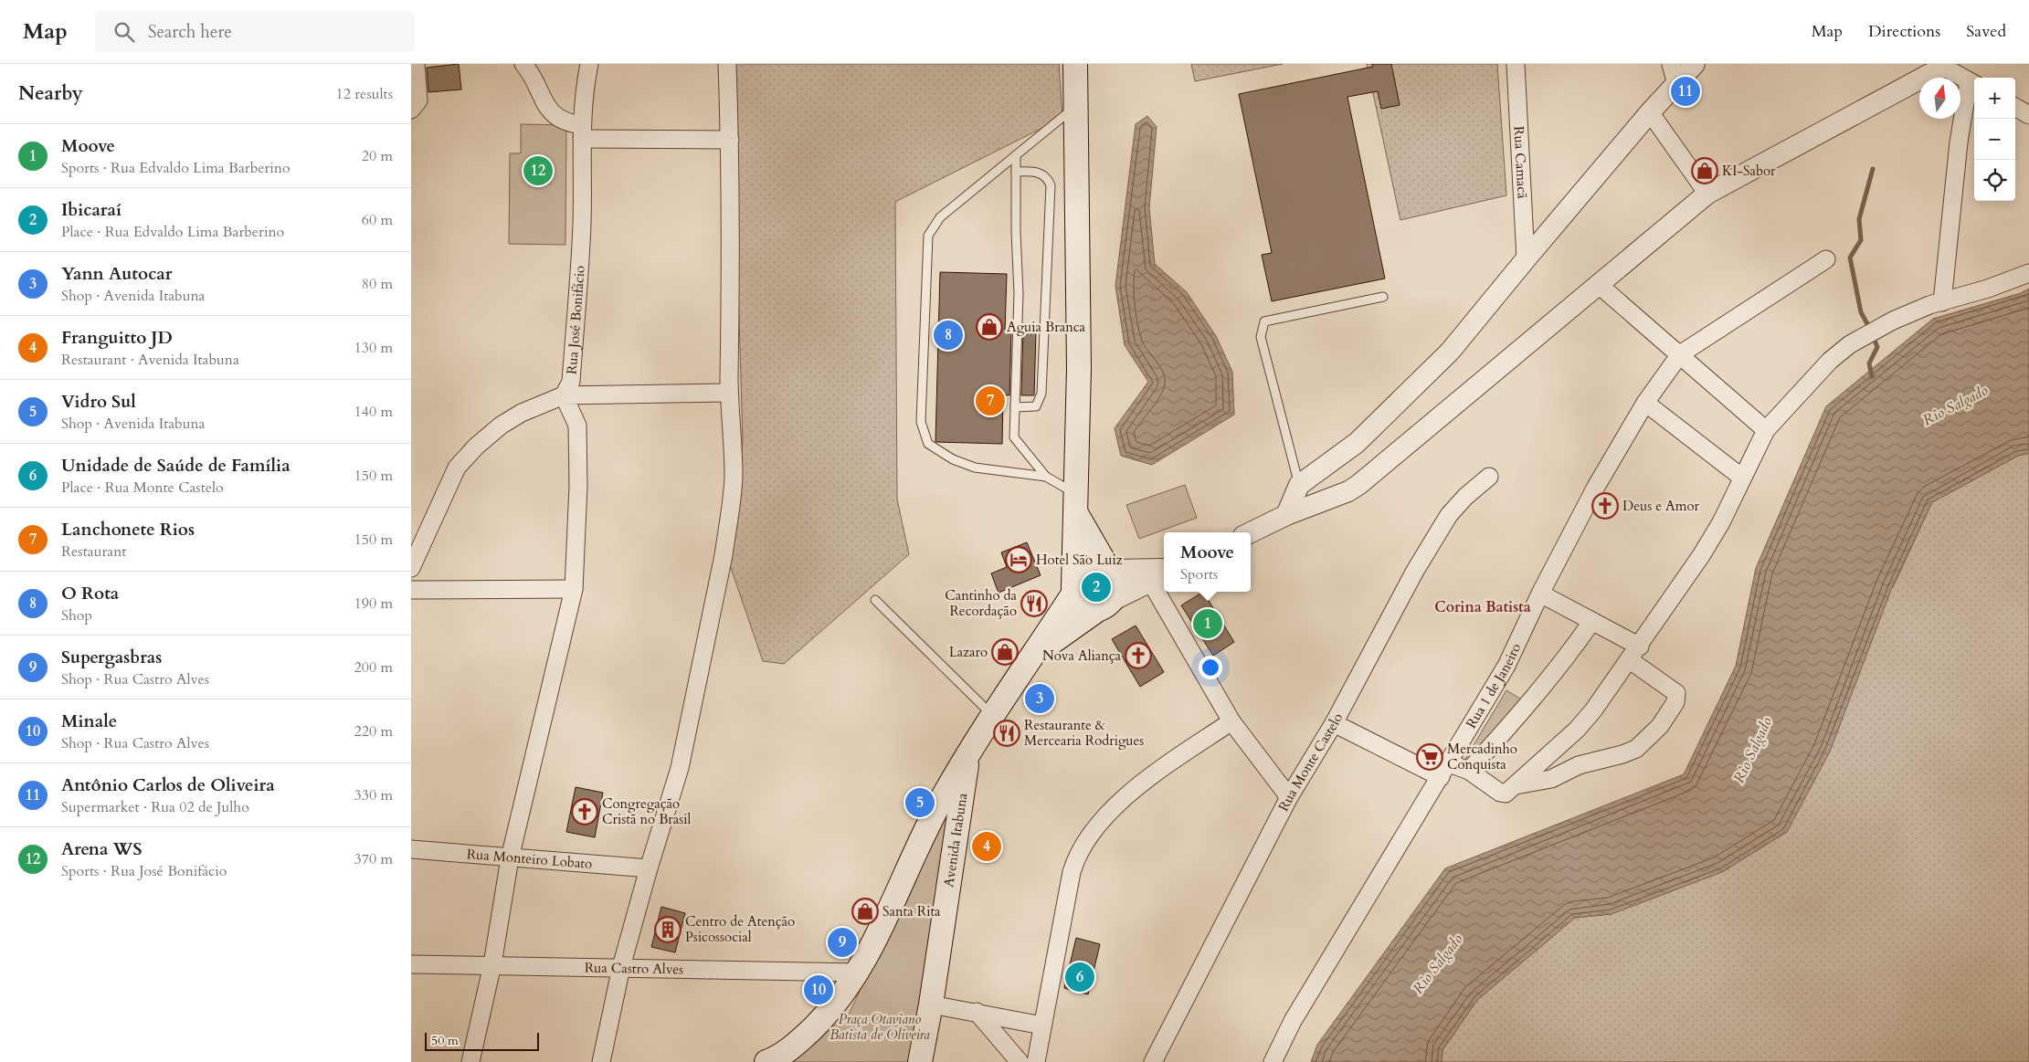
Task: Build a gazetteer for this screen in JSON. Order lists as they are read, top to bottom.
{
  "streets": {
    "main road": ["Avenida Itabuna"],
    "street": [
      "Rua Camacã",
      "Rua José Bonifácio",
      "Rua 1 de Janeiro",
      "Rua Monte Castelo",
      "Rua Monteiro Lobato",
      "Rua Castro Alves"
    ]
  },
  "districts": ["Corina Batista"],
  "water": ["Rio Salgado"],
  "parks": ["Praça Otaviano Batista de Oliveira"],
  "places": {
    "shop": [
      "KI-Sabor",
      "Aguia Branca",
      "Lazaro",
      "Santa Rita"
    ],
    "church": ["Deus e Amor", "Nova Aliança", "Congregação Cristã no Brasil"],
    "hotel": ["Hotel São Luiz"],
    "restaurant": ["Cantinho da Recordação", "Restaurante & Mercearia Rodrigues"],
    "supermarket": ["Mercadinho Conquista"],
    "building": ["Centro de Atenção Psicossocial"]
  },
  "scale_bar": "50 m",
  "north": "top",
  "page": {
    "header": "Map",
    "search": "Search here",
    "nav": ["Map", "Directions", "Saved"],
    "heading": ["Nearby", "12 results"],
    "pins": [
      "11",
      "12",
      "8",
      "7",
      "2",
      "1",
      "3",
      "5",
      "4",
      "9",
      "6",
      "10"
    ],
    "map_buttons": ["+", "−"],
    "list": [
      {
        "mark": "1",
        "name": "Moove",
        "note": "Sports · Rua Edvaldo Lima Barberino",
        "value": "20 m"
      },
      {
        "mark": "2",
        "name": "Ibicaraí",
        "note": "Place · Rua Edvaldo Lima Barberino",
        "value": "60 m"
      },
      {
        "mark": "3",
        "name": "Yann Autocar",
        "note": "Shop · Avenida Itabuna",
        "value": "80 m"
      },
      {
        "mark": "4",
        "name": "Franguitto JD",
        "note": "Restaurant · Avenida Itabuna",
        "value": "130 m"
      },
      {
        "mark": "5",
        "name": "Vidro Sul",
        "note": "Shop · Avenida Itabuna",
        "value": "140 m"
      },
      {
        "mark": "6",
        "name": "Unidade de Saúde de Família",
        "note": "Place · Rua Monte Castelo",
        "value": "150 m"
      },
      {
        "mark": "7",
        "name": "Lanchonete Rios",
        "note": "Restaurant",
        "value": "150 m"
      },
      {
        "mark": "8",
        "name": "O Rota",
        "note": "Shop",
        "value": "190 m"
      },
      {
        "mark": "9",
        "name": "Supergasbras",
        "note": "Shop · Rua Castro Alves",
        "value": "200 m"
      },
      {
        "mark": "10",
        "name": "Minale",
        "note": "Shop · Rua Castro Alves",
        "value": "220 m"
      },
      {
        "mark": "11",
        "name": "Antônio Carlos de Oliveira",
        "note": "Supermarket · Rua 02 de Julho",
        "value": "330 m"
      },
      {
        "mark": "12",
        "name": "Arena WS",
        "note": "Sports · Rua José Bonifácio",
        "value": "370 m"
      }
    ],
    "popup": ["Moove", "Sports"],
    "scale": "50 m"
  }
}
